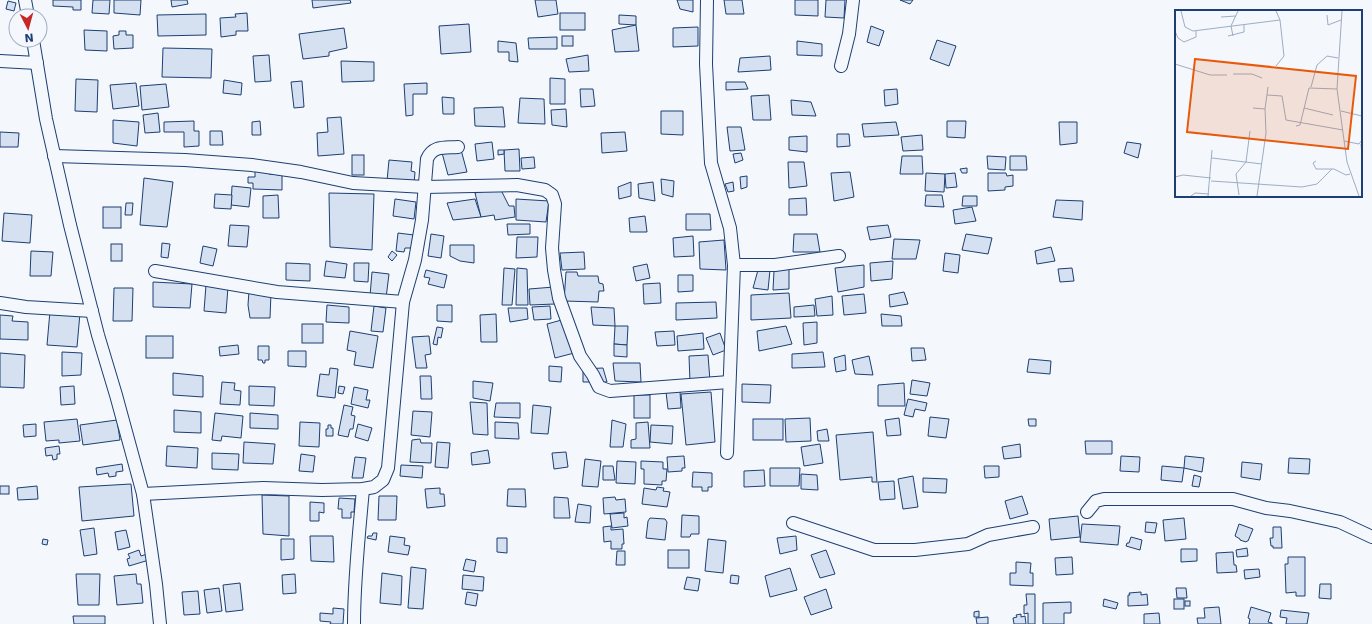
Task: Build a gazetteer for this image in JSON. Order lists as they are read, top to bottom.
{
  "north": "bottom"
}
